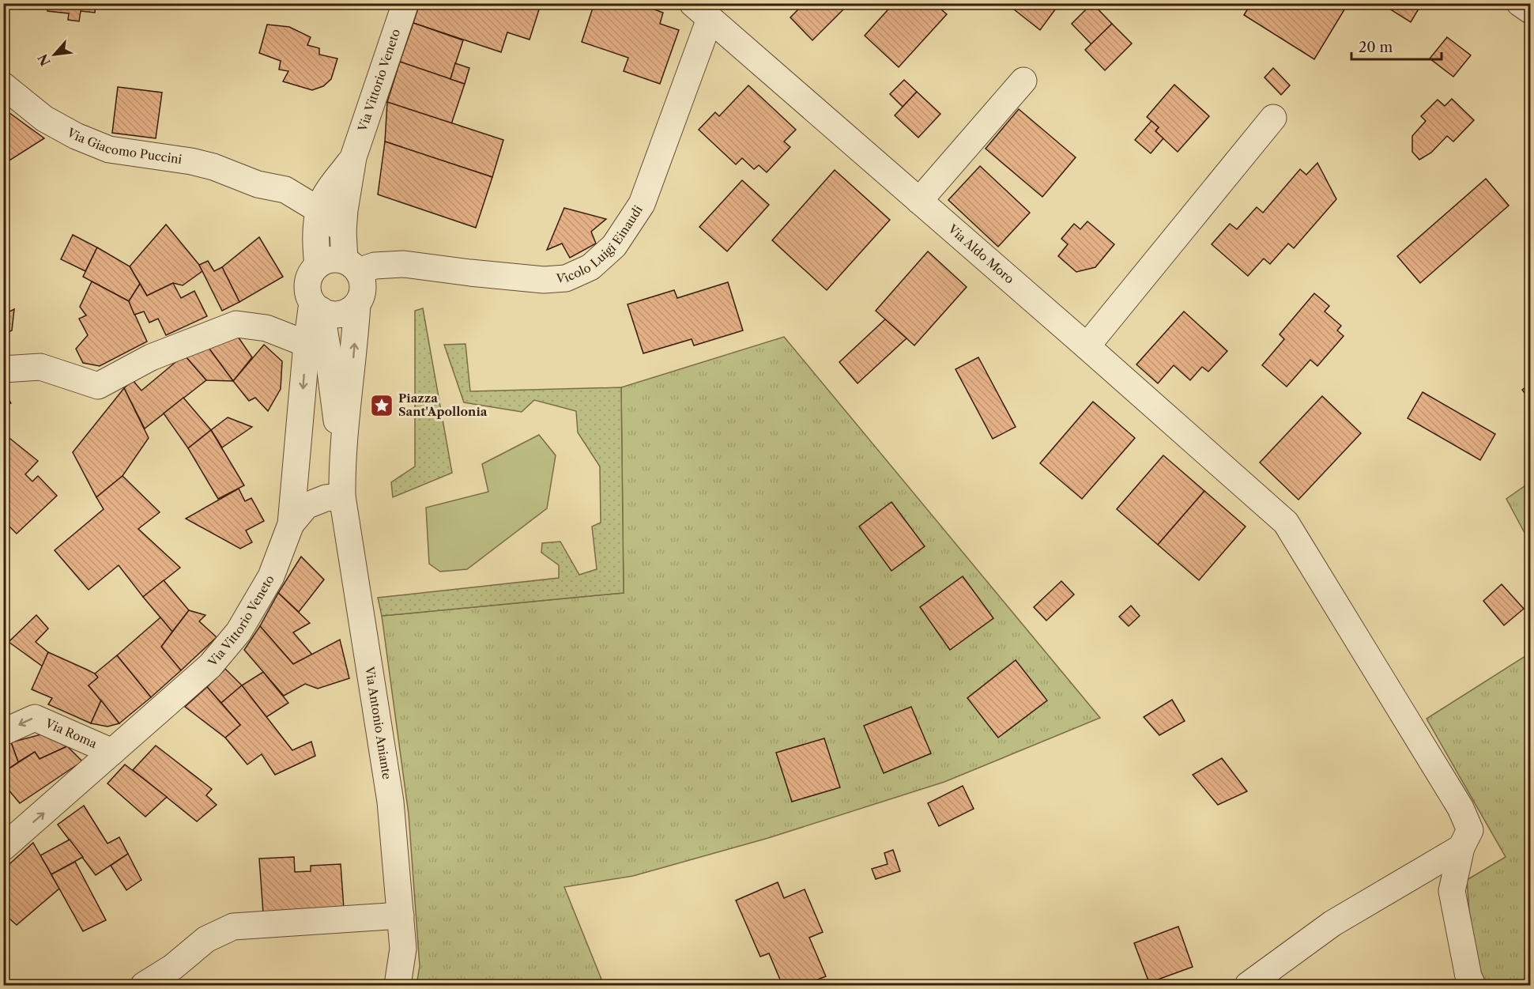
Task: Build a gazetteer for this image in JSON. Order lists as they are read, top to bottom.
{
  "streets": {
    "street": [
      "Via Vittorio Veneto",
      "Via Giacomo Puccini",
      "Vicolo Luigi Einaudi",
      "Via Aldo Moro",
      "Via Antonio Aniante",
      "Via Roma"
    ]
  },
  "crossings": [
    ["Via Vittorio Veneto", "Via Roma"],
    ["Vicolo Luigi Einaudi", "Via Aldo Moro"]
  ],
  "one_way": ["Via Roma"],
  "places": {
    "place": ["Piazza Sant'Apollonia"]
  },
  "scale_bar": "20 m",
  "north": "bottom left"
}
